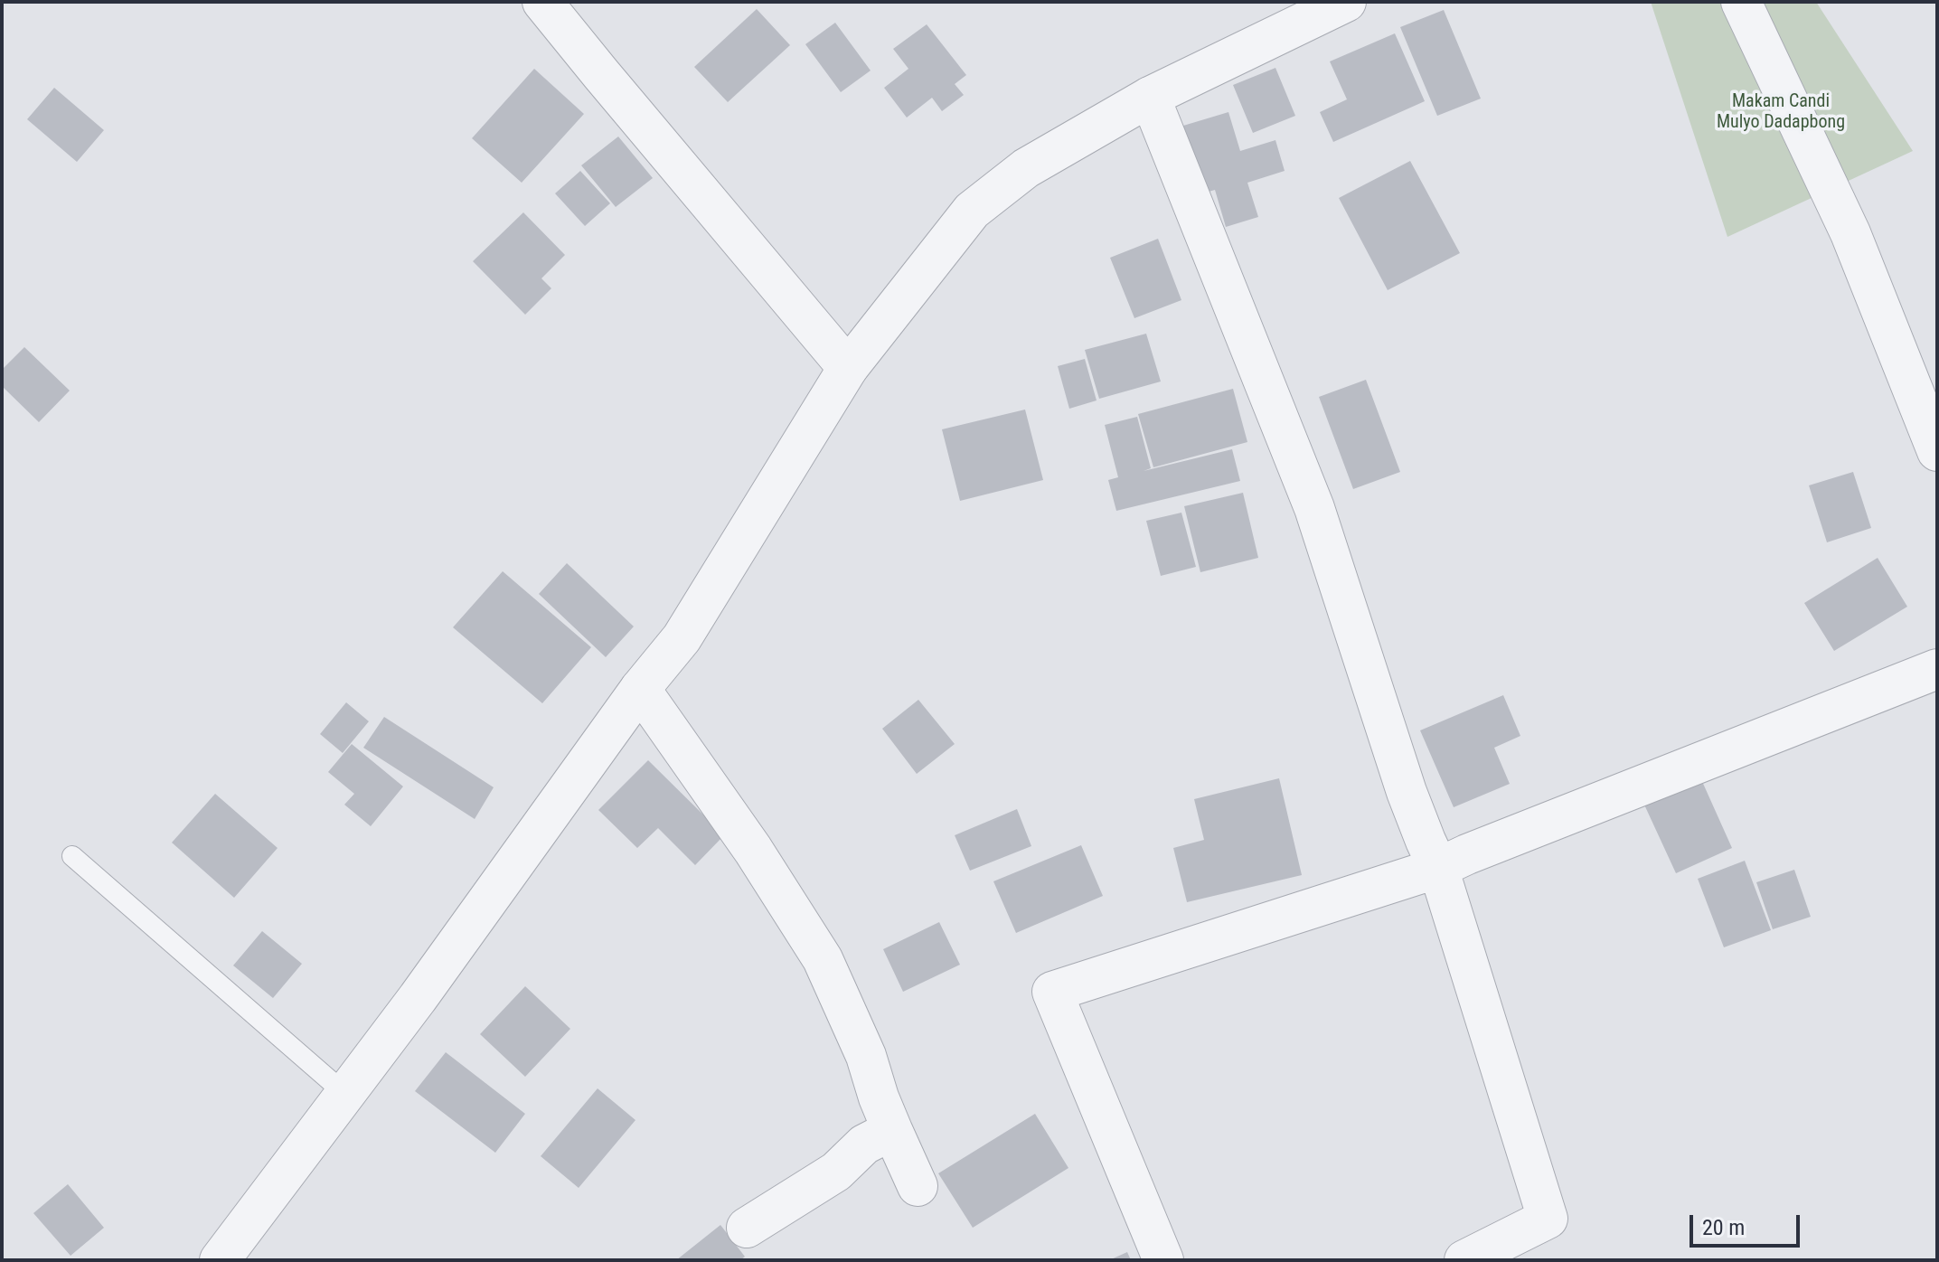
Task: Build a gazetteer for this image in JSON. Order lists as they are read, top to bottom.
{
  "parks": ["Makam Candi Mulyo Dadapbong"],
  "scale_bar": "20 m"
}
